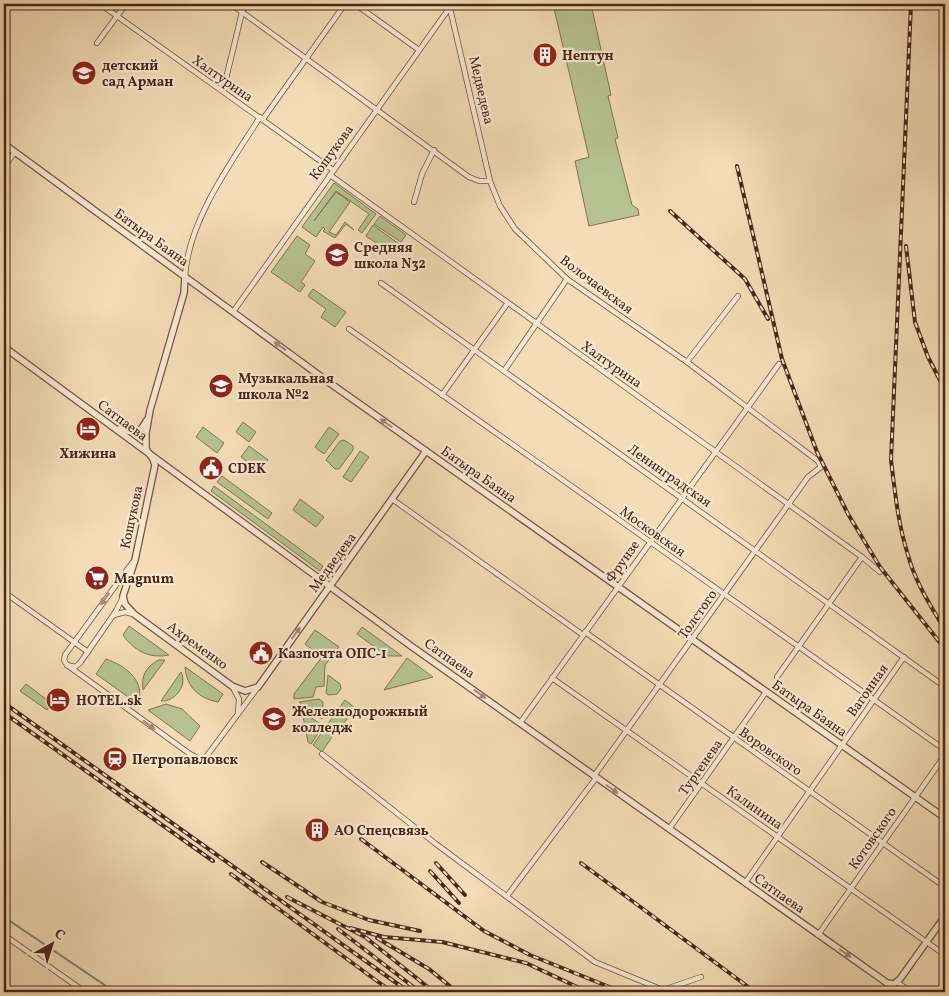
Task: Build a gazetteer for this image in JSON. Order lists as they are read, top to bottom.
{
  "streets": {
    "street": [
      "Халтурина",
      "Медведева",
      "Кошукова",
      "Батыра Баяна",
      "Волочаевская",
      "Сатпаева",
      "Ленинградская",
      "Московская",
      "Фрунзе",
      "Толстого",
      "Ахременко",
      "Вагонная",
      "Воровского",
      "Тургенева",
      "Калинина",
      "Котовского"
    ]
  },
  "crossings": [
    ["Халтурина", "Кошукова"],
    ["Халтурина", "Фрунзе"],
    ["Халтурина", "Толстого"],
    ["Медведева", "Кошукова"],
    ["Медведева", "Батыра Баяна"],
    ["Медведева", "Волочаевская"],
    ["Медведева", "Сатпаева"],
    ["Медведева", "Ахременко"],
    ["Медведева", "Воровского"],
    ["Кошукова", "Батыра Баяна"],
    ["Кошукова", "Сатпаева"],
    ["Кошукова", "Ахременко"],
    ["Батыра Баяна", "Фрунзе"],
    ["Батыра Баяна", "Толстого"],
    ["Батыра Баяна", "Вагонная"],
    ["Батыра Баяна", "Тургенева"],
    ["Батыра Баяна", "Котовского"],
    ["Волочаевская", "Фрунзе"],
    ["Волочаевская", "Толстого"],
    ["Сатпаева", "Фрунзе"],
    ["Сатпаева", "Толстого"],
    ["Сатпаева", "Вагонная"],
    ["Сатпаева", "Тургенева"],
    ["Сатпаева", "Котовского"],
    ["Ленинградская", "Фрунзе"],
    ["Ленинградская", "Толстого"],
    ["Ленинградская", "Вагонная"],
    ["Московская", "Фрунзе"],
    ["Московская", "Толстого"],
    ["Московская", "Вагонная"],
    ["Фрунзе", "Воровского"],
    ["Фрунзе", "Калинина"],
    ["Толстого", "Воровского"],
    ["Толстого", "Калинина"],
    ["Вагонная", "Воровского"],
    ["Вагонная", "Калинина"],
    ["Воровского", "Тургенева"],
    ["Воровского", "Котовского"],
    ["Тургенева", "Калинина"],
    ["Калинина", "Котовского"]
  ],
  "one_way": ["Сатпаева"],
  "places": {
    "building": ["Нептун", "АО Спецсвязь"],
    "school or university": [
      "детский сад Арман",
      "Средняя школа N32",
      "Музыкальная школа №2",
      "Железнодорожный колледж"
    ],
    "hotel": ["Хижина", "HOTEL.sk"],
    "public building": ["CDEK", "Казпочта ОПС-1"],
    "supermarket": ["Magnum"],
    "station": ["Петропавловск"]
  },
  "north": "top right"
}
